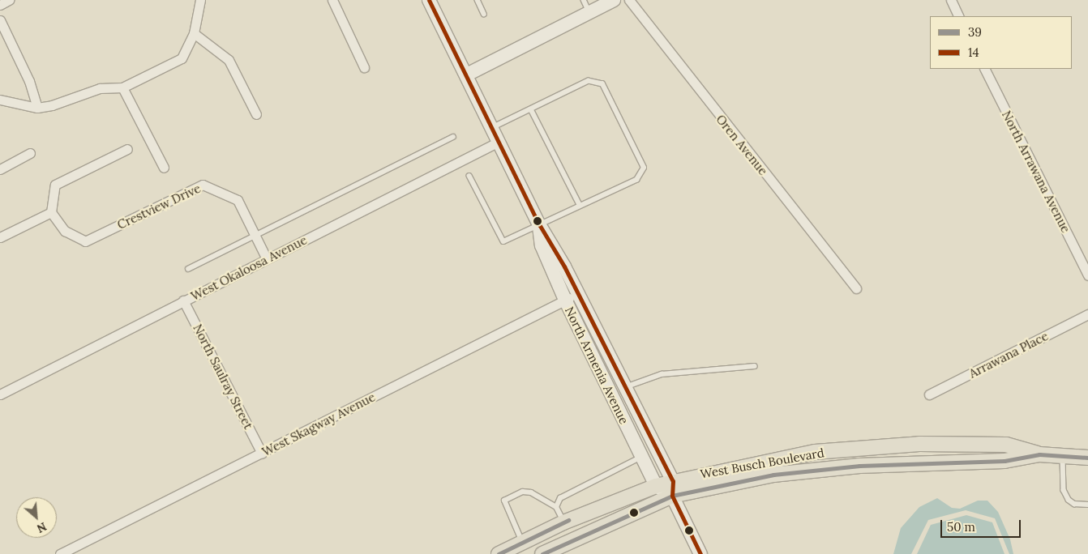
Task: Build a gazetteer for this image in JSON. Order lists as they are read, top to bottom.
{
  "streets": {
    "main road": ["North Armenia Avenue", "West Busch Boulevard"],
    "street": [
      "Oren Avenue",
      "North Arrawana Avenue",
      "Crestview Drive",
      "West Okaloosa Avenue",
      "Arrawana Place",
      "North Saulray Street",
      "West Skagway Avenue"
    ]
  },
  "crossings": [
    ["Crestview Drive", "West Okaloosa Avenue"],
    ["West Okaloosa Avenue", "North Armenia Avenue"],
    ["West Okaloosa Avenue", "North Saulray Street"],
    ["North Armenia Avenue", "West Skagway Avenue"],
    ["North Armenia Avenue", "West Busch Boulevard"],
    ["North Saulray Street", "West Skagway Avenue"]
  ],
  "lines": ["transit line 14", "transit line 39"],
  "legend": ["39", "14"],
  "scale_bar": "50 m",
  "north": "bottom right"
}
